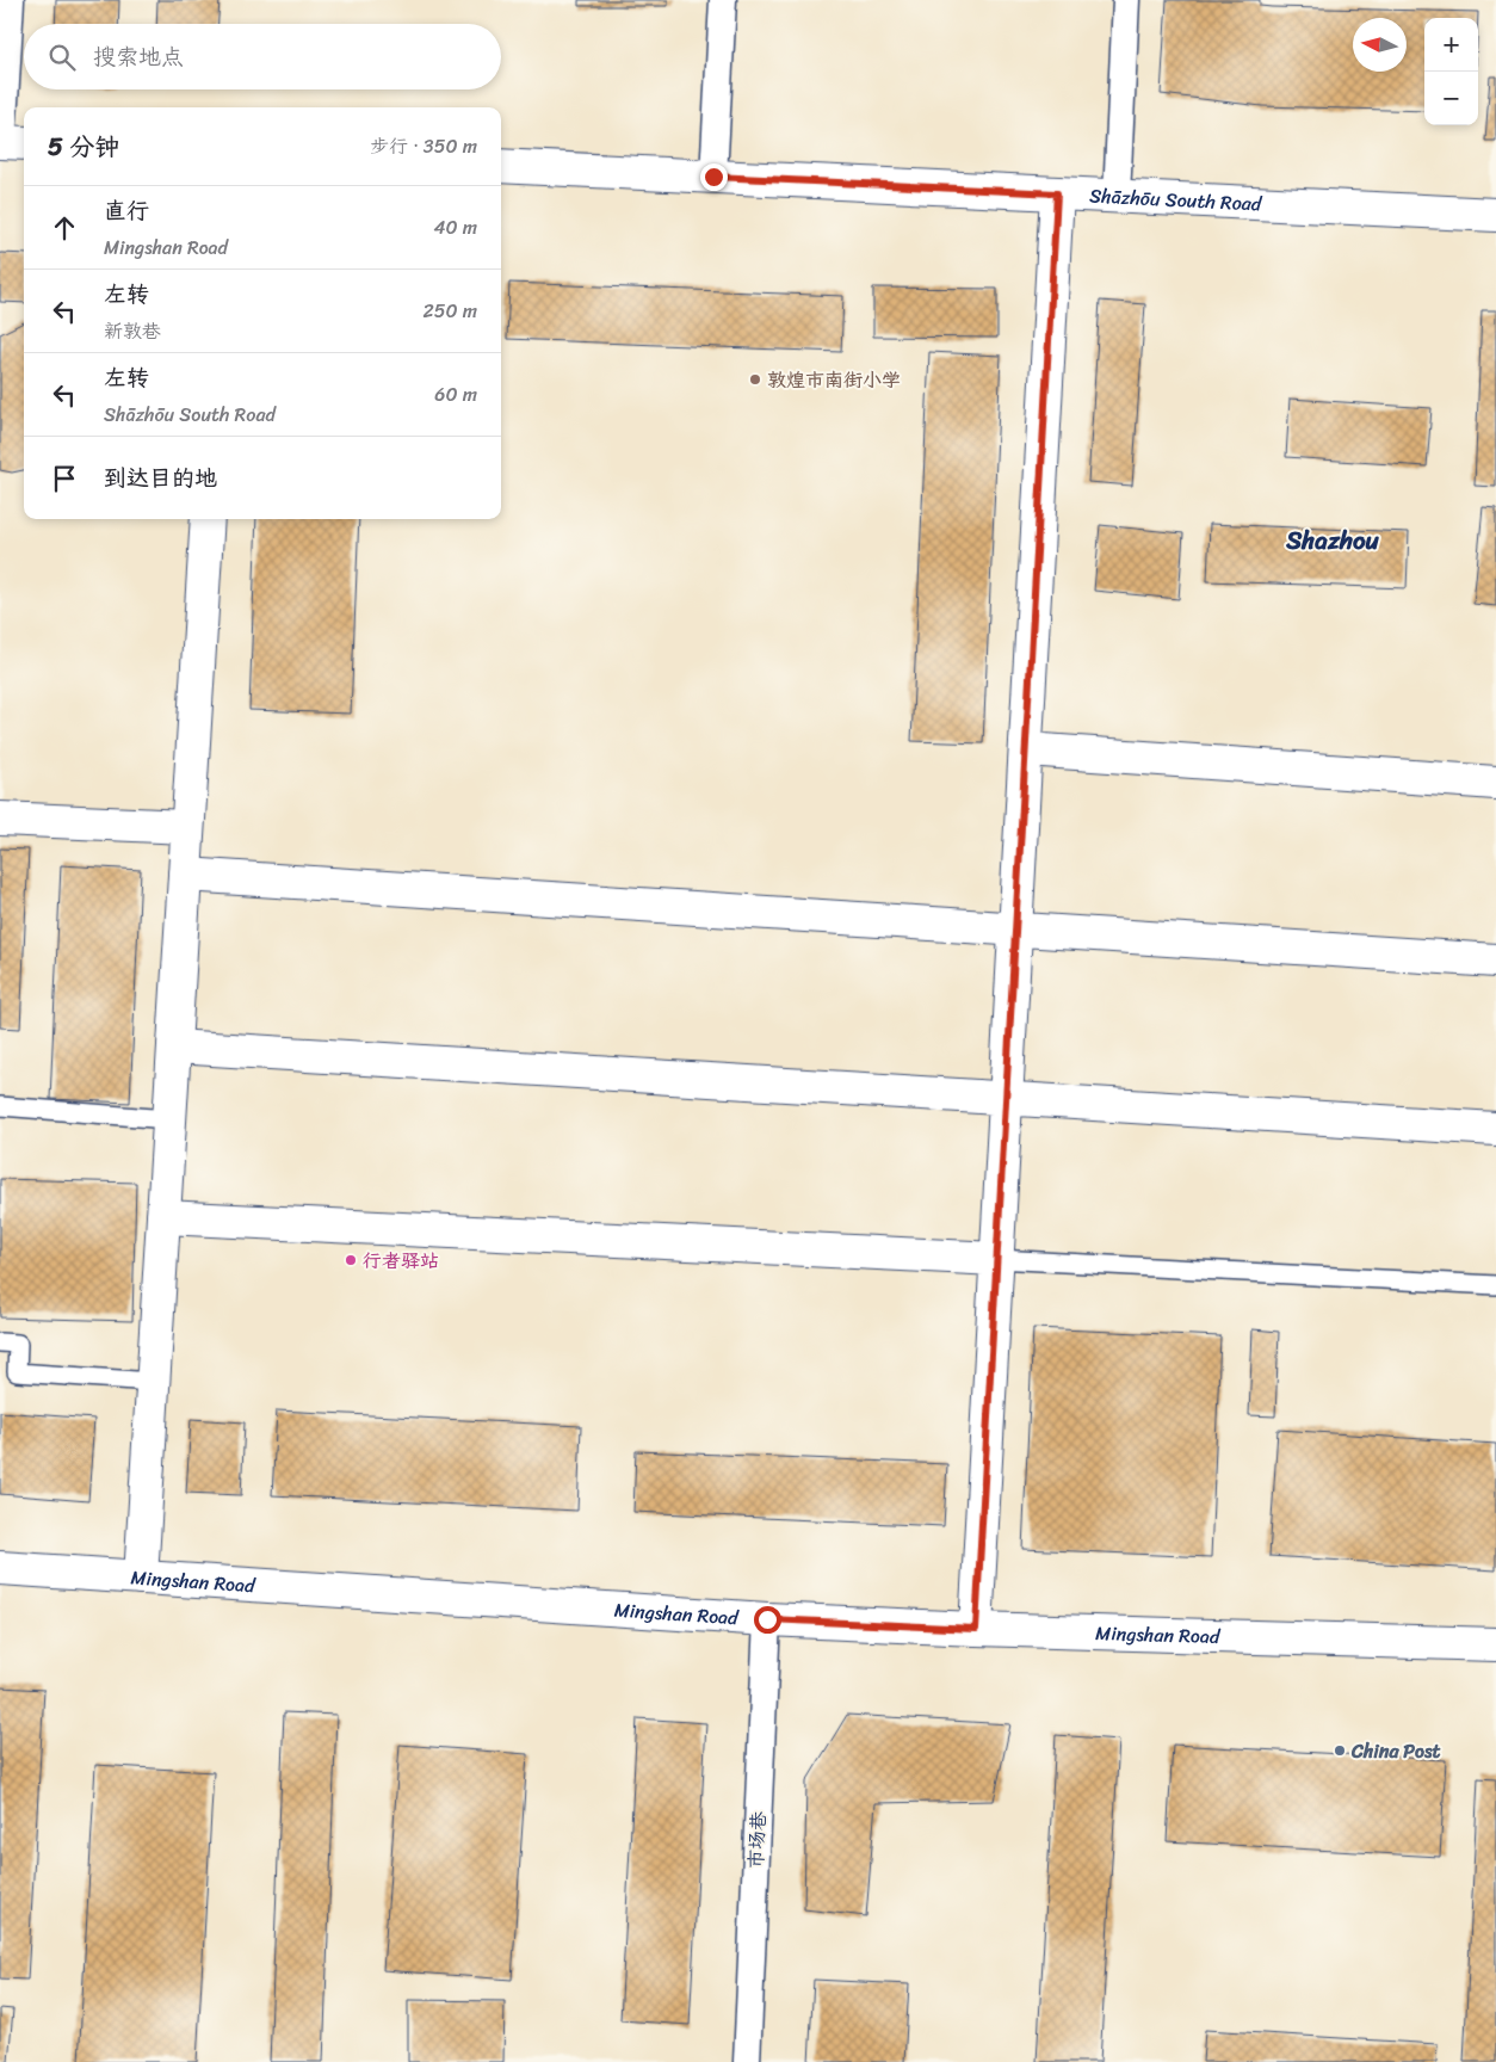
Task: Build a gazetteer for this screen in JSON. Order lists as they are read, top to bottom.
{
  "streets": {
    "street": ["Shāzhōu South Road", "Mingshan Road", "市场巷"]
  },
  "crossings": [
    ["Mingshan Road", "市场巷"]
  ],
  "districts": ["Shazhou"],
  "places": ["敦煌市南街小学", "行者驿站", "China Post"],
  "north": "left",
  "page": {
    "map_buttons": ["+", "−"],
    "search": "搜索地点",
    "heading": ["5 分钟", "步行 · 350 m"],
    "list": [
      ["直行", "Mingshan Road", "40 m"],
      ["左转", "新敦巷", "250 m"],
      ["左转", "Shāzhōu South Road", "60 m"],
      "到达目的地"
    ]
  }
}
